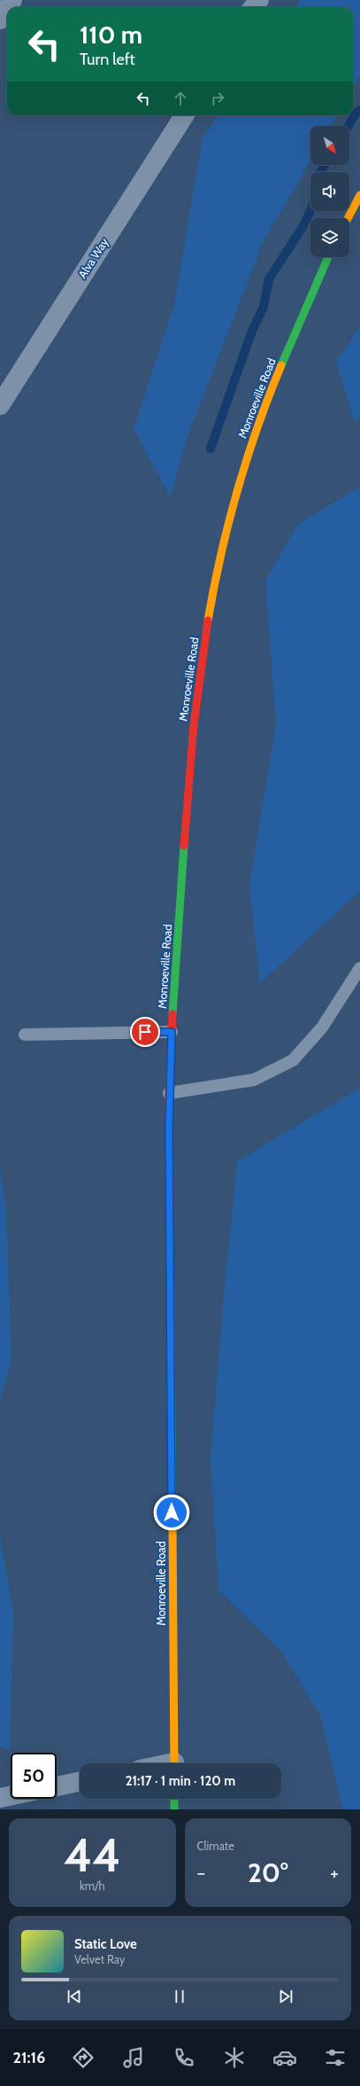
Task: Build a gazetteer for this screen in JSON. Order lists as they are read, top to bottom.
{
  "streets": {
    "main road": ["Monroeville Road"],
    "street": ["Alva Way"]
  },
  "north": "bottom right",
  "page": {
    "turn": ["110 m", "Turn left"],
    "limit": "50",
    "trip": "21:17 · 1 min · 120 m",
    "tile": [
      ["44", "km/h"],
      "Climate"
    ],
    "heat": ["−", "20°", "+"],
    "song": ["Static Love", "Velvet Ray"],
    "tabs": "21:16"
  }
}
